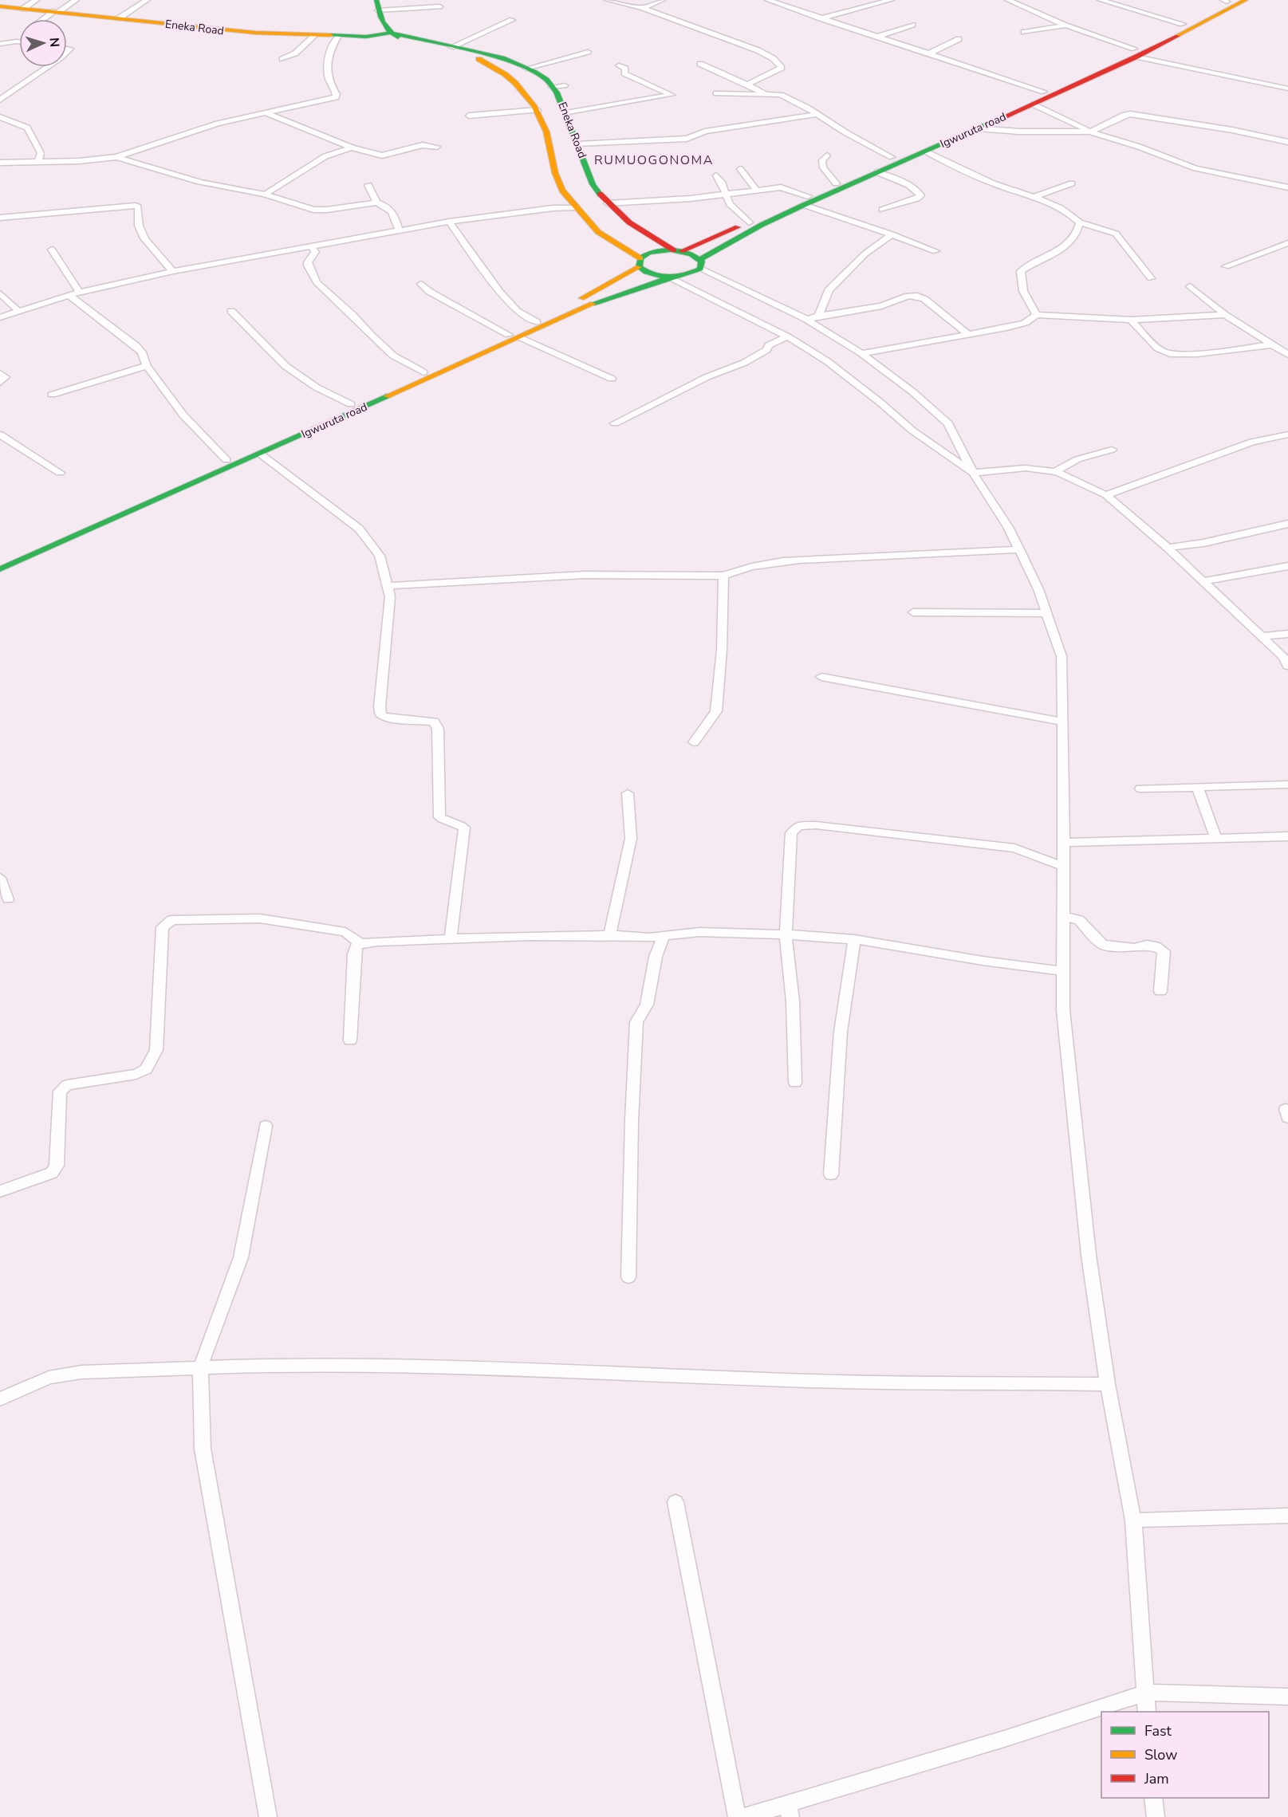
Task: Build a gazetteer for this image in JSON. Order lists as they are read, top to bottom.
{
  "streets": {
    "main road": ["Eneka Road", "Igwuruta road"]
  },
  "crossings": [
    ["Eneka Road", "Igwuruta road"]
  ],
  "districts": ["RUMUOGONOMA"],
  "legend": ["Fast", "Slow", "Jam"],
  "north": "right"
}
